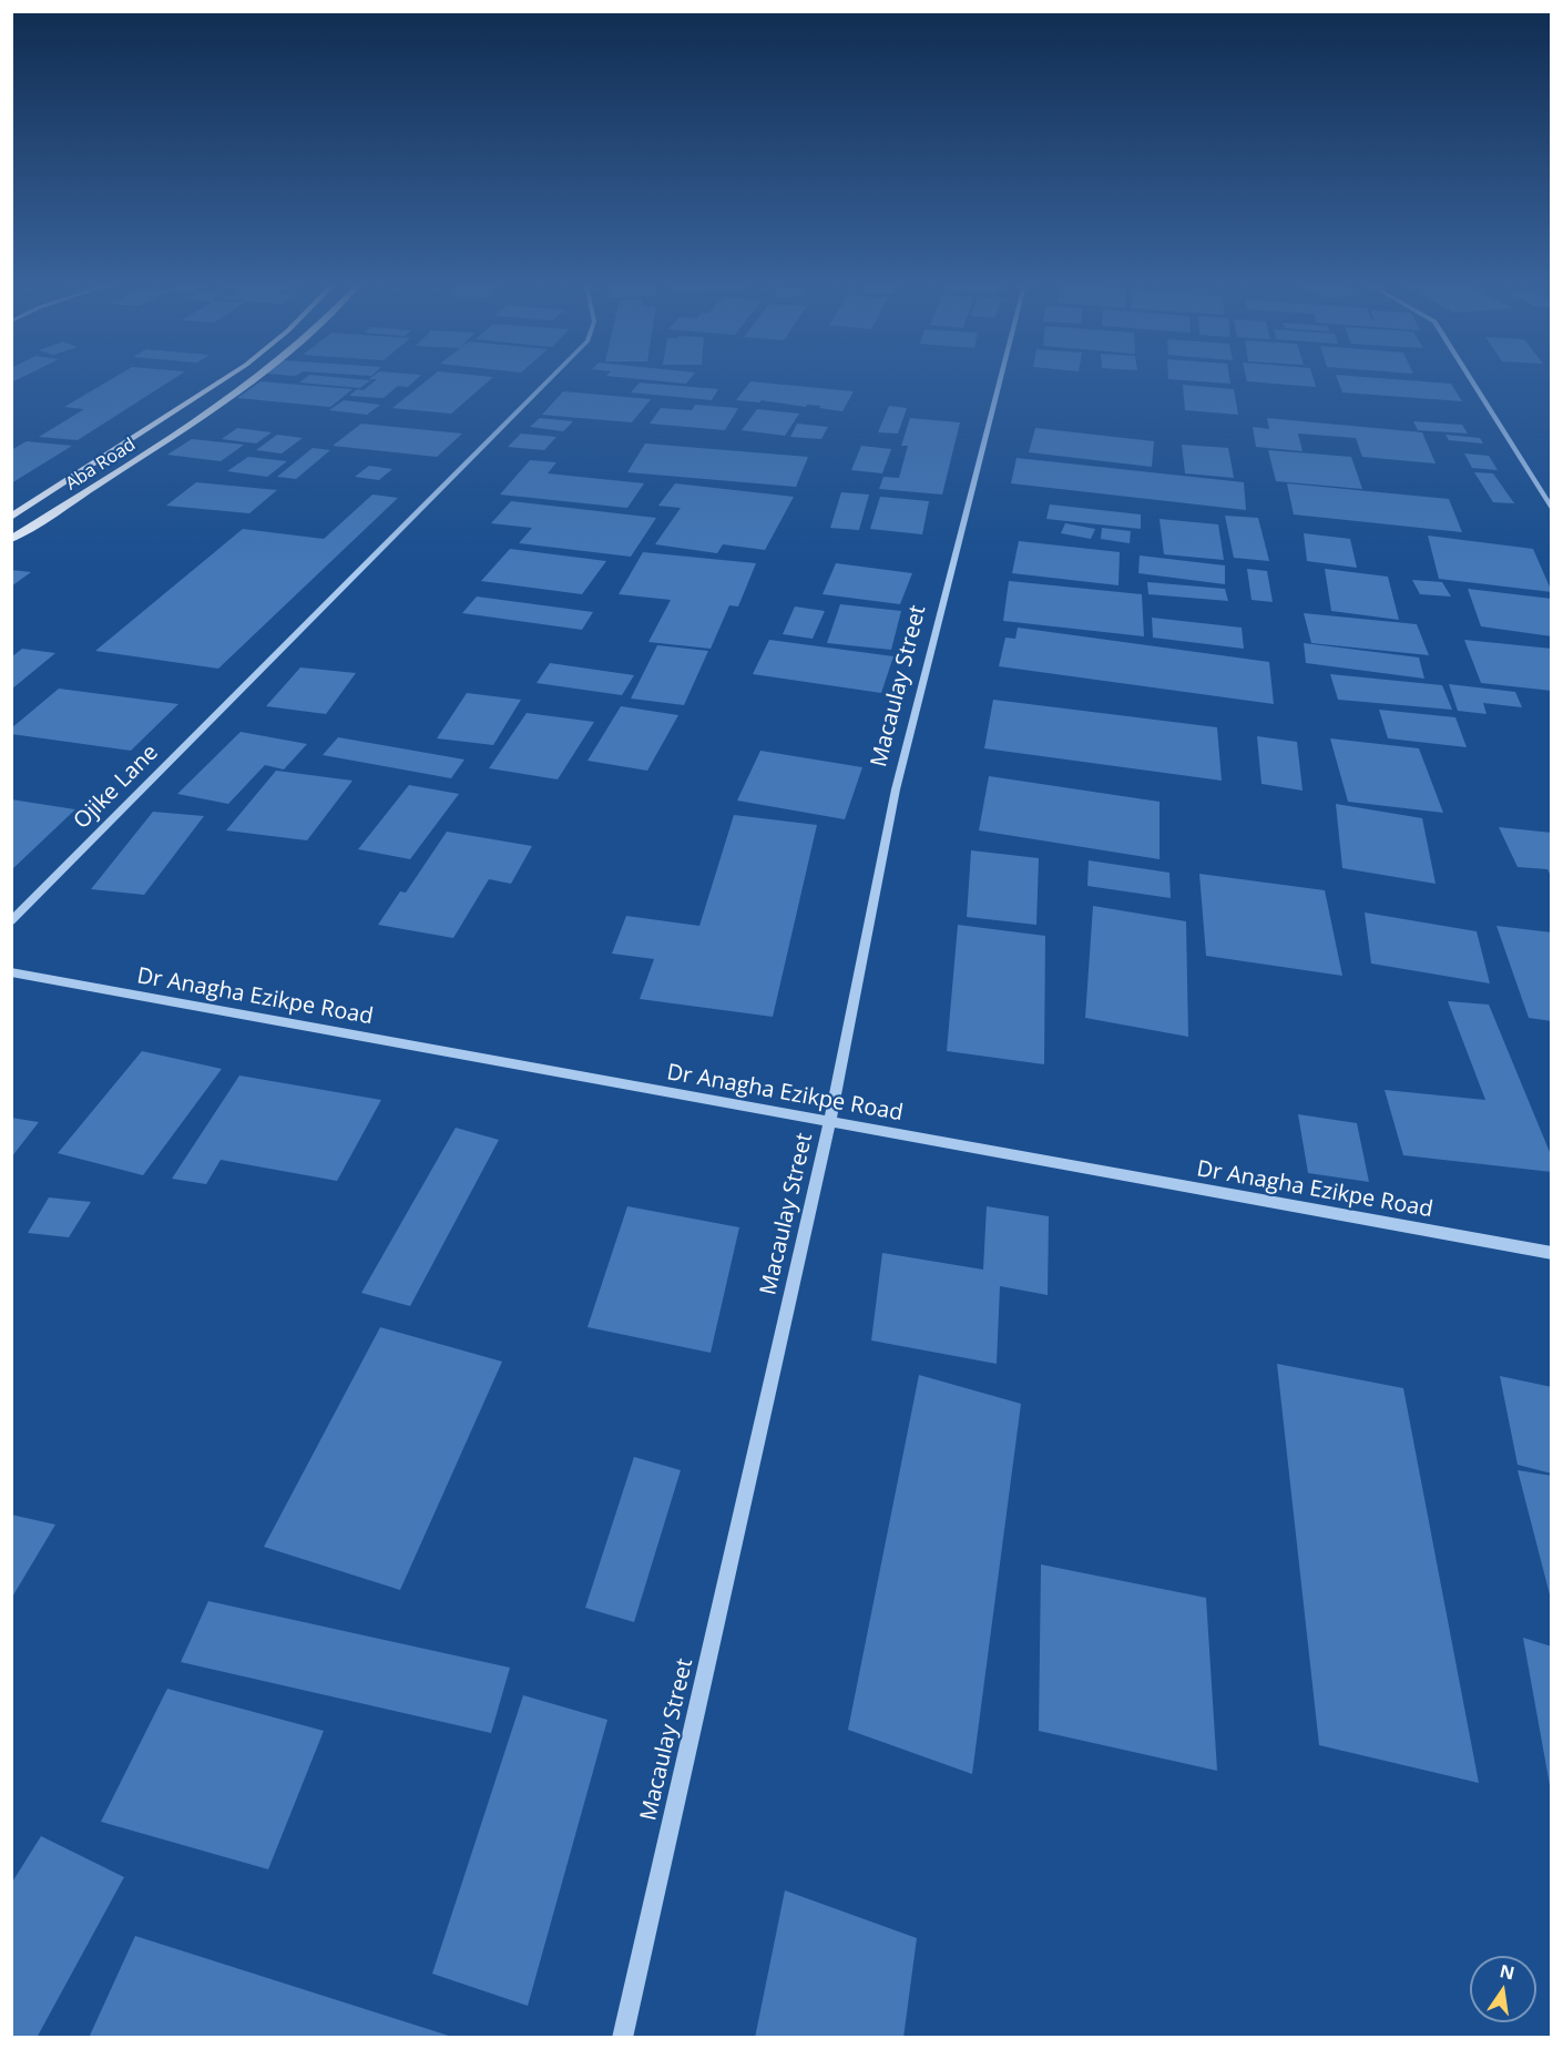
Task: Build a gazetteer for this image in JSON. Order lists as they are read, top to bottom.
{
  "streets": {
    "main road": ["Aba Road"],
    "street": ["Macaulay Street", "Ojike Lane", "Dr Anagha Ezikpe Road"]
  },
  "crossings": [
    ["Macaulay Street", "Dr Anagha Ezikpe Road"]
  ],
  "north": "top"
}
